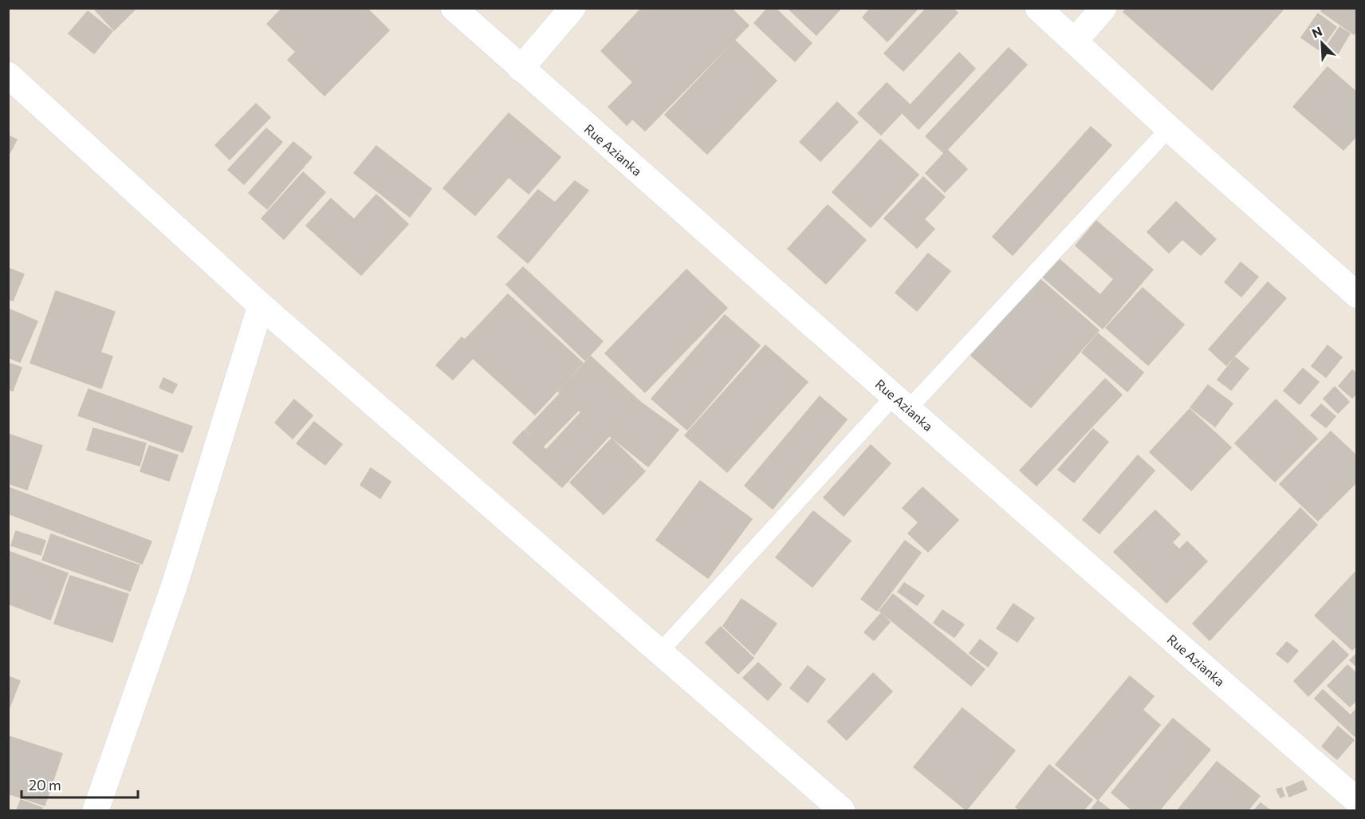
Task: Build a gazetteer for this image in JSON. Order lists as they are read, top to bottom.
{
  "streets": {
    "street": ["Rue Azianka"]
  },
  "scale_bar": "20 m",
  "north": "top left"
}
